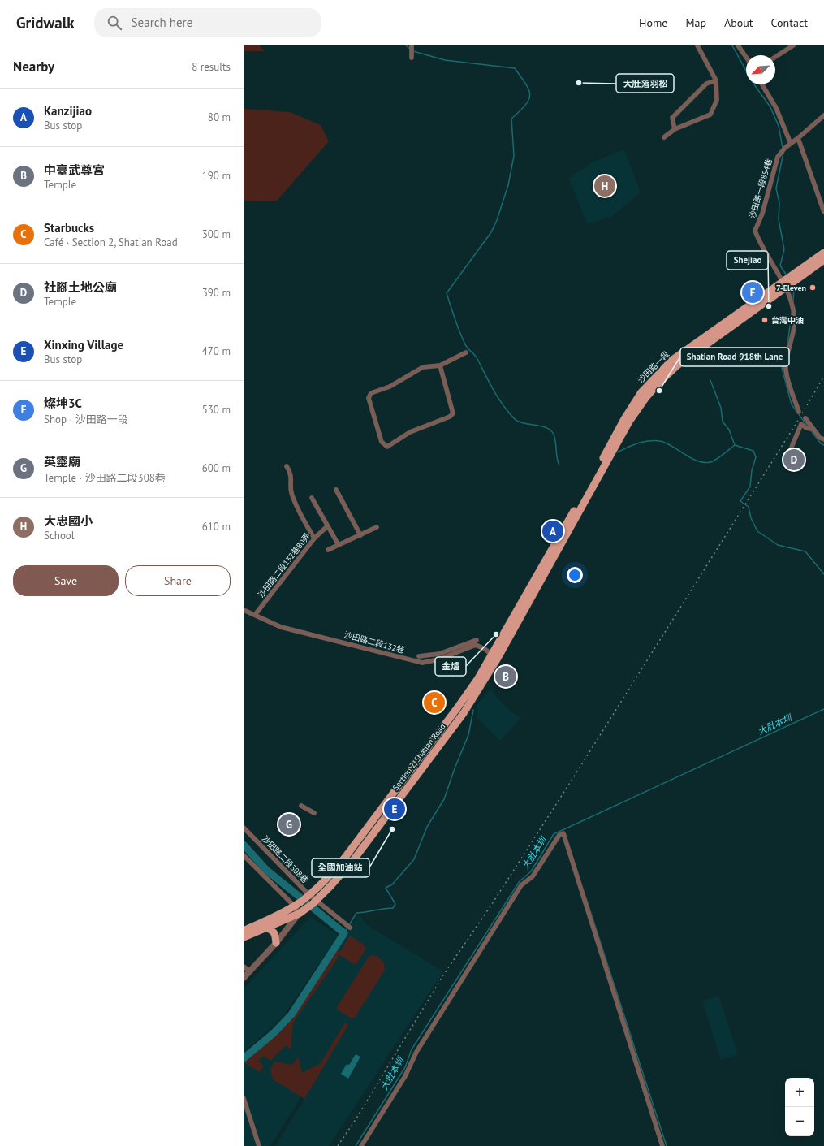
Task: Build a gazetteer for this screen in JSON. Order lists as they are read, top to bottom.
{
  "streets": {
    "main road": ["沙田路一段", "Section 2, Shatian Road"],
    "street": [
      "沙田路一段854巷",
      "沙田路二段132巷80弄",
      "沙田路二段132巷",
      "沙田路二段308巷"
    ]
  },
  "crossings": [
    ["沙田路一段854巷", "沙田路一段"],
    ["沙田路一段", "Section 2, Shatian Road"],
    ["沙田路二段132巷80弄", "沙田路二段132巷"],
    ["沙田路二段132巷", "Section 2, Shatian Road"],
    ["Section 2, Shatian Road", "沙田路二段308巷"]
  ],
  "water": ["大肚本圳"],
  "places": [
    "大肚落羽松",
    "7-Eleven",
    "Shejiao",
    "台灣中油",
    "Shatian Road 918th Lane",
    "金爐",
    "全國加油站"
  ],
  "north": "bottom left",
  "page": {
    "header": "Gridwalk",
    "search": "Search here",
    "nav": [
      "Home",
      "Map",
      "About",
      "Contact"
    ],
    "heading": ["Nearby", "8 results"],
    "list": [
      {
        "mark": "A",
        "name": "Kanzijiao",
        "note": "Bus stop",
        "value": "80 m"
      },
      {
        "mark": "B",
        "name": "中臺武尊宮",
        "note": "Temple",
        "value": "190 m"
      },
      {
        "mark": "C",
        "name": "Starbucks",
        "note": "Café · Section 2, Shatian Road",
        "value": "300 m"
      },
      {
        "mark": "D",
        "name": "社腳土地公廟",
        "note": "Temple",
        "value": "390 m"
      },
      {
        "mark": "E",
        "name": "Xinxing Village",
        "note": "Bus stop",
        "value": "470 m"
      },
      {
        "mark": "F",
        "name": "燦坤3C",
        "note": "Shop · 沙田路一段",
        "value": "530 m"
      },
      {
        "mark": "G",
        "name": "英靈廟",
        "note": "Temple · 沙田路二段308巷",
        "value": "600 m"
      },
      {
        "mark": "H",
        "name": "大忠國小",
        "note": "School",
        "value": "610 m"
      }
    ],
    "pins": [
      "H",
      "F",
      "D",
      "A",
      "B",
      "C",
      "E",
      "G"
    ],
    "buttons": ["Save", "Share"],
    "map_buttons": ["+", "−"]
  }
}
